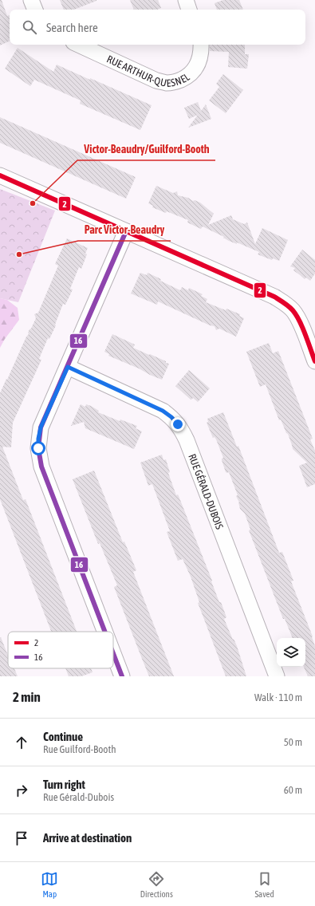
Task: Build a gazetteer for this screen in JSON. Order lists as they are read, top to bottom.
{
  "streets": {
    "street": ["RUE ARTHUR-QUESNEL", "RUE GÉRALD-DUBOIS"]
  },
  "places": ["Victor-Beaudry/Guilford-Booth", "Parc Victor-Beaudry"],
  "lines": ["transit line 2", "transit line 16"],
  "legend": ["2", "16"],
  "page": {
    "search": "Search here",
    "heading": ["2 min", "Walk · 110 m"],
    "list": [
      ["Continue", "Rue Guilford-Booth", "50 m"],
      ["Turn right", "Rue Gérald-Dubois", "60 m"],
      "Arrive at destination"
    ],
    "nav": ["Map", "Directions", "Saved"]
  }
}
